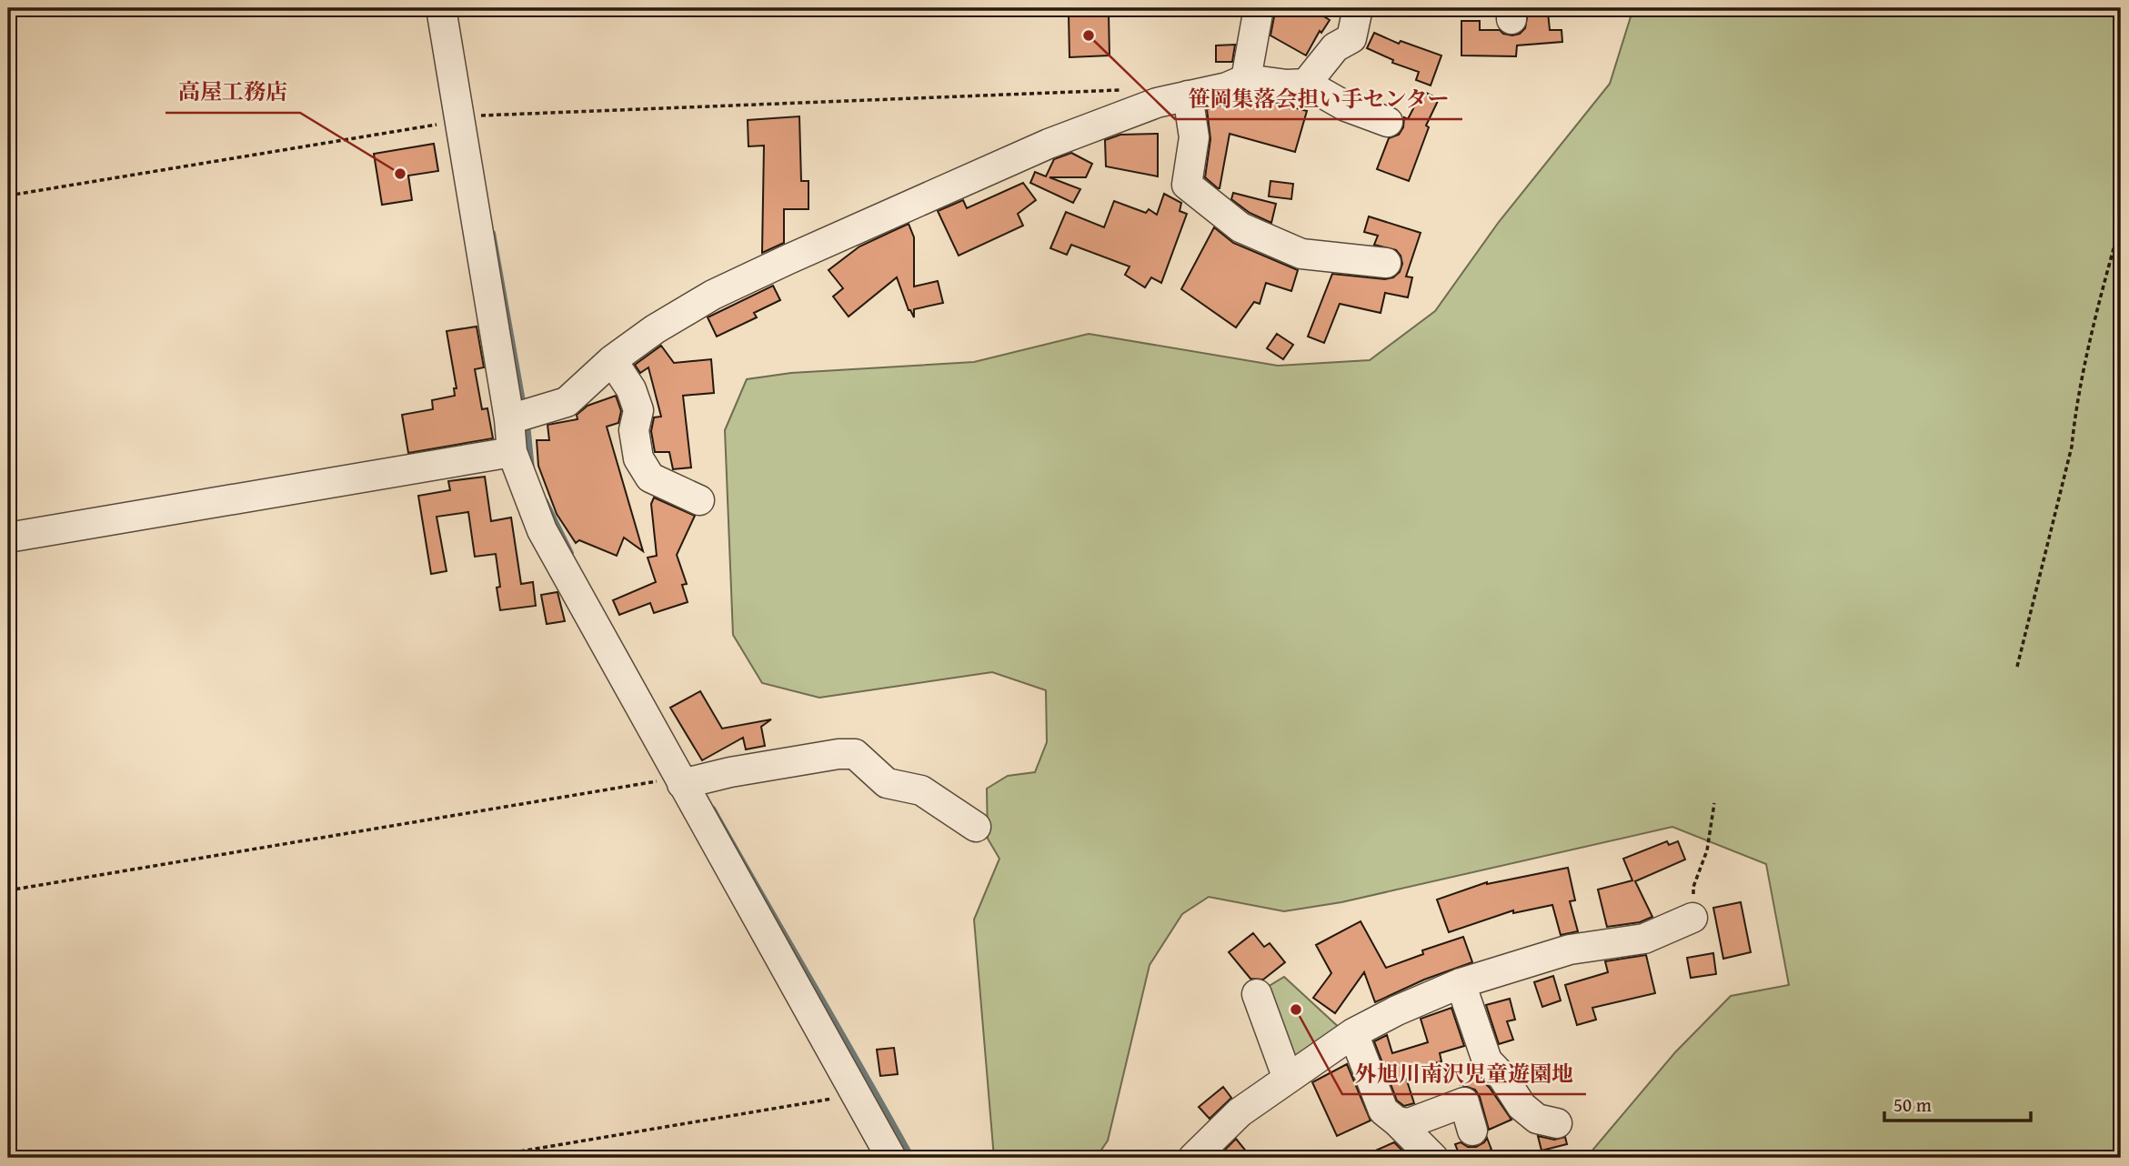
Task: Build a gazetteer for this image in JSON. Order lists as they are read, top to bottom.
{
  "places": ["笹岡集落会担い手センター", "高屋工務店", "外旭川南沢児童遊園地"],
  "scale_bar": "50 m"
}
